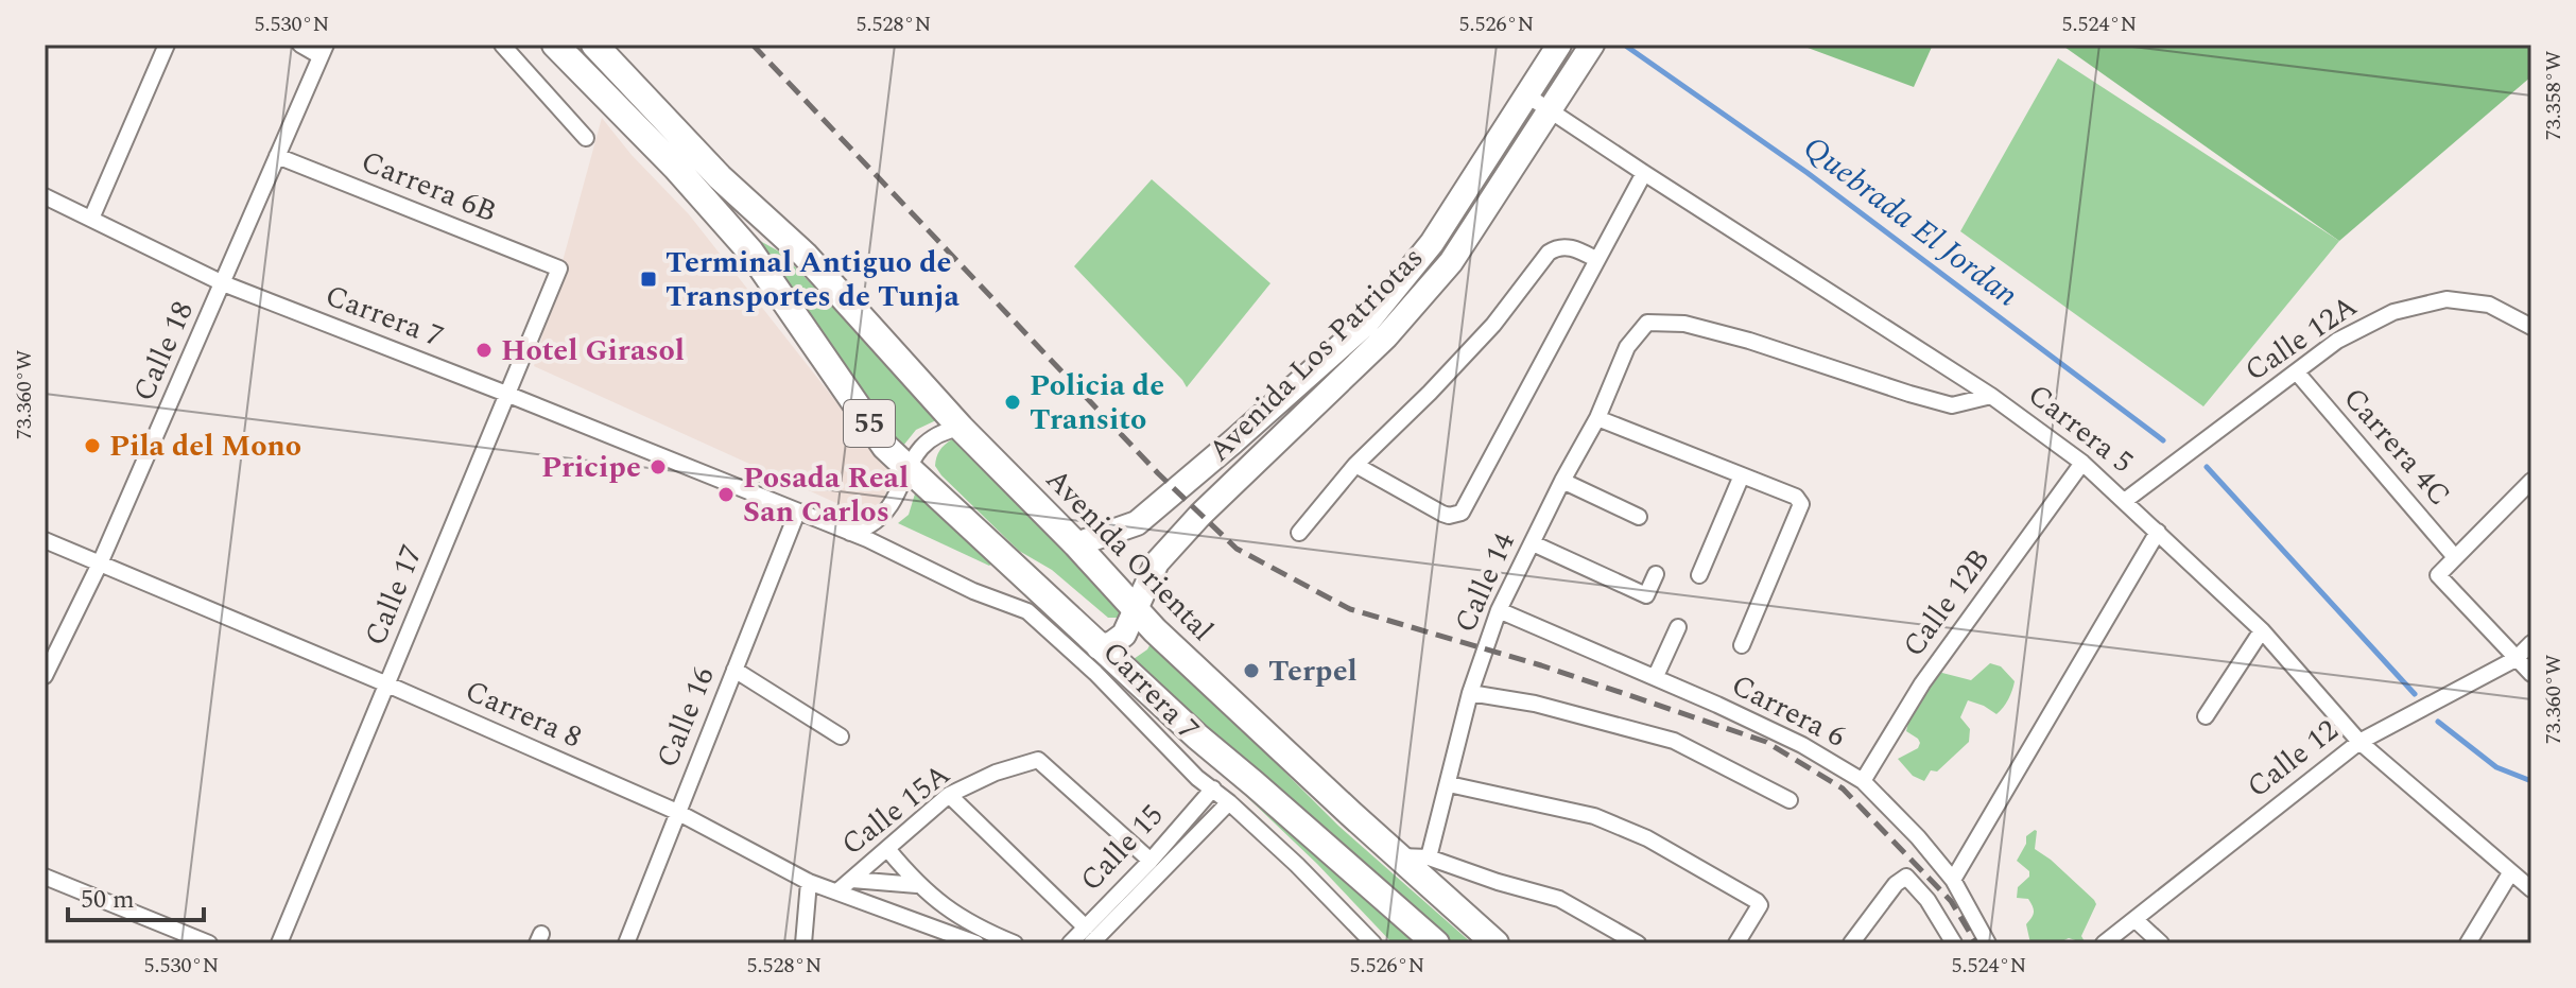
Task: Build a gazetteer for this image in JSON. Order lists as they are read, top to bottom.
{
  "streets": {
    "main road": ["Avenida Los Patriotas", "55", "Avenida Oriental"],
    "street": [
      "Carrera 6B",
      "Carrera 7",
      "Calle 12A",
      "Calle 18",
      "Carrera 5",
      "Carrera 4C",
      "Calle 14",
      "Calle 17",
      "Calle 12B",
      "Carrera 6",
      "Carrera 8",
      "Calle 16",
      "Calle 12",
      "Calle 15A",
      "Calle 15"
    ]
  },
  "crossings": [
    ["Carrera 6B", "Calle 18"],
    ["Carrera 6B", "Calle 17"],
    ["Carrera 7", "Calle 18"],
    ["Carrera 7", "Calle 17"],
    ["Carrera 7", "Calle 16"],
    ["Carrera 7", "Calle 15"],
    ["Calle 12A", "Carrera 5"],
    ["Calle 12A", "Carrera 4C"],
    ["Calle 18", "Carrera 8"],
    ["Avenida Los Patriotas", "55"],
    ["Avenida Los Patriotas", "Carrera 5"],
    ["Avenida Los Patriotas", "Avenida Oriental"],
    ["Carrera 5", "Calle 14"],
    ["Carrera 5", "Calle 12B"],
    ["Carrera 5", "Calle 12"],
    ["Calle 14", "Carrera 6"],
    ["Calle 17", "Carrera 8"],
    ["Calle 12B", "Carrera 6"],
    ["Carrera 8", "Calle 16"],
    ["Carrera 8", "Calle 15A"],
    ["Calle 15A", "Calle 15"]
  ],
  "water": ["Quebrada El Jordan"],
  "places": {
    "transit": ["Terminal Antiguo de Transportes de Tunja"],
    "other": [
      "Hotel Girasol",
      "Policia de Transito",
      "Pila del Mono",
      "Pricipe",
      "Posada Real San Carlos",
      "Terpel"
    ]
  },
  "scale_bar": "50 m",
  "coordinates": [
    "5.530°N",
    "5.528°N",
    "5.526°N",
    "5.524°N",
    "73.358°W",
    "73.360°W"
  ]
}
